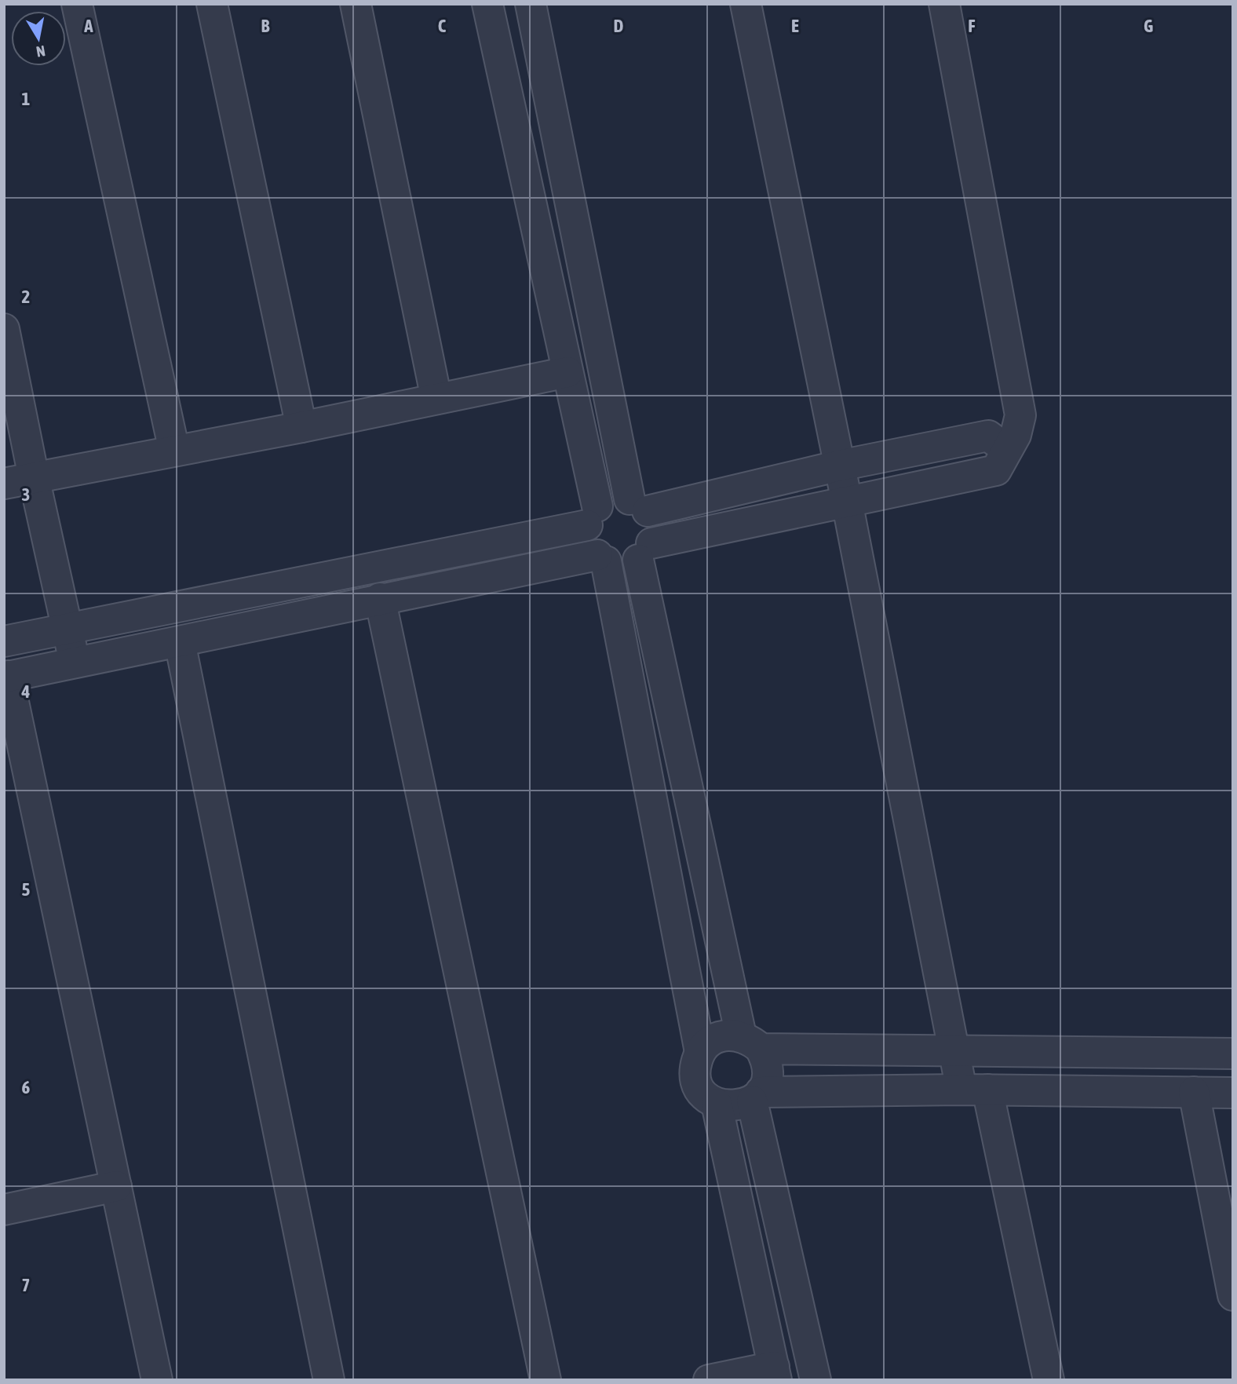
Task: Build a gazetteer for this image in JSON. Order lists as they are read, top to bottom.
{
  "north": "bottom",
  "grid": {
    "columns": [
      "A",
      "B",
      "C",
      "D",
      "E",
      "F",
      "G"
    ],
    "rows": [
      "1",
      "2",
      "3",
      "4",
      "5",
      "6",
      "7"
    ]
  }
}
